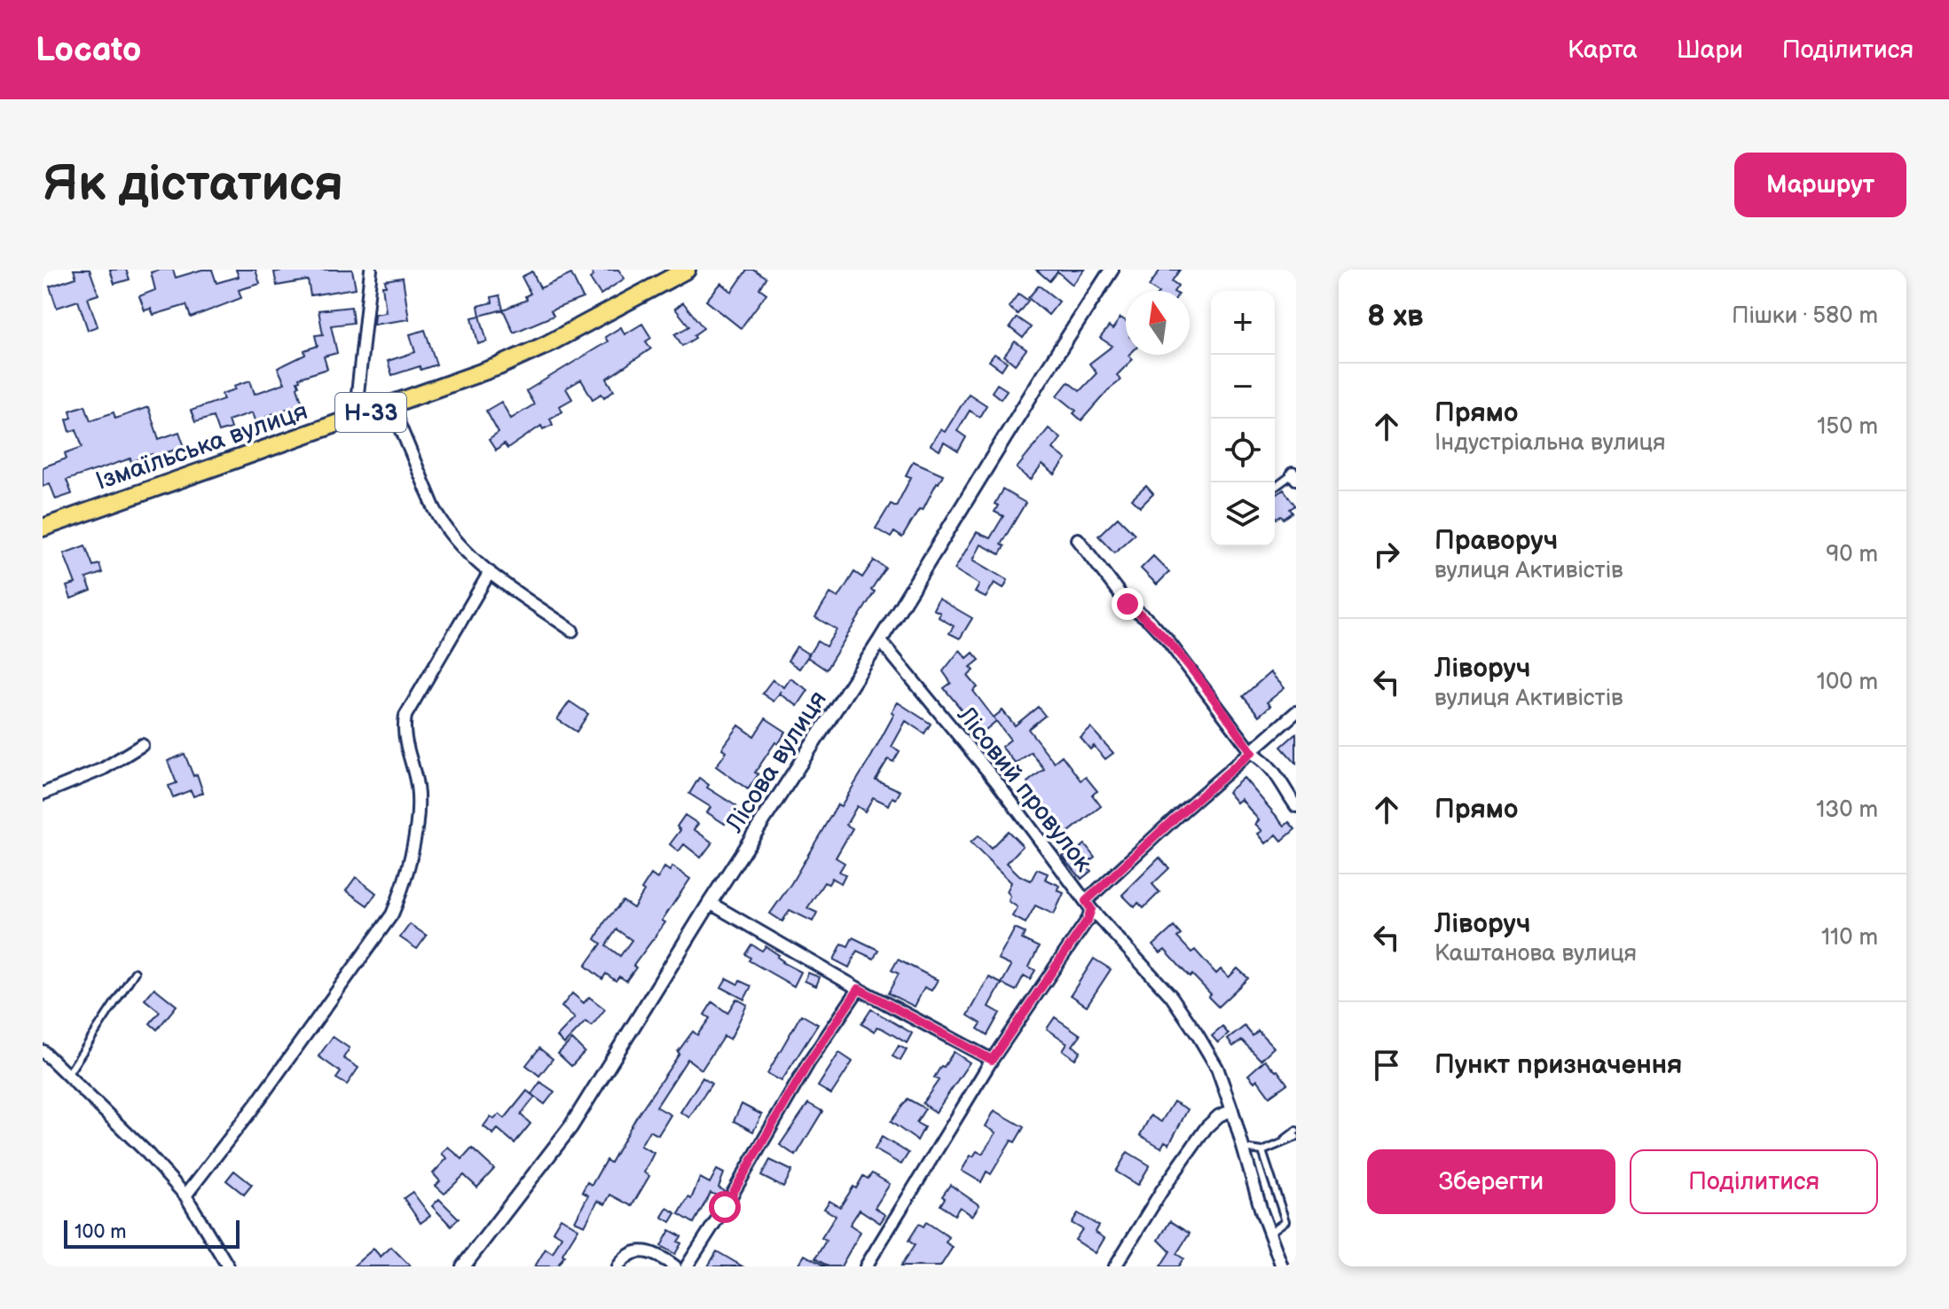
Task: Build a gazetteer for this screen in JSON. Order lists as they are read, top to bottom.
{
  "streets": {
    "main road": ["Н-33", "Ізмаїльська вулиця"],
    "street": ["Лісова вулиця", "Лісовий провулок"]
  },
  "crossings": [
    ["Лісова вулиця", "Лісовий провулок"]
  ],
  "scale_bar": "100 m",
  "north": "top",
  "page": {
    "header": "Locato",
    "nav": ["Карта", "Шари", "Поділитися"],
    "buttons": [
      "Маршрут",
      ["Зберегти", "Поділитися"]
    ],
    "title": "Як дістатися",
    "heading": ["8 хв", "Пішки · 580 m"],
    "map_buttons": ["+", "−"],
    "list": [
      ["Прямо", "Індустріальна вулиця", "150 m"],
      ["Праворуч", "вулиця Активістів", "90 m"],
      ["Ліворуч", "вулиця Активістів", "100 m"],
      ["Прямо", "130 m"],
      ["Ліворуч", "Каштанова вулиця", "110 m"],
      "Пункт призначення"
    ],
    "scale": "100 m"
  }
}
